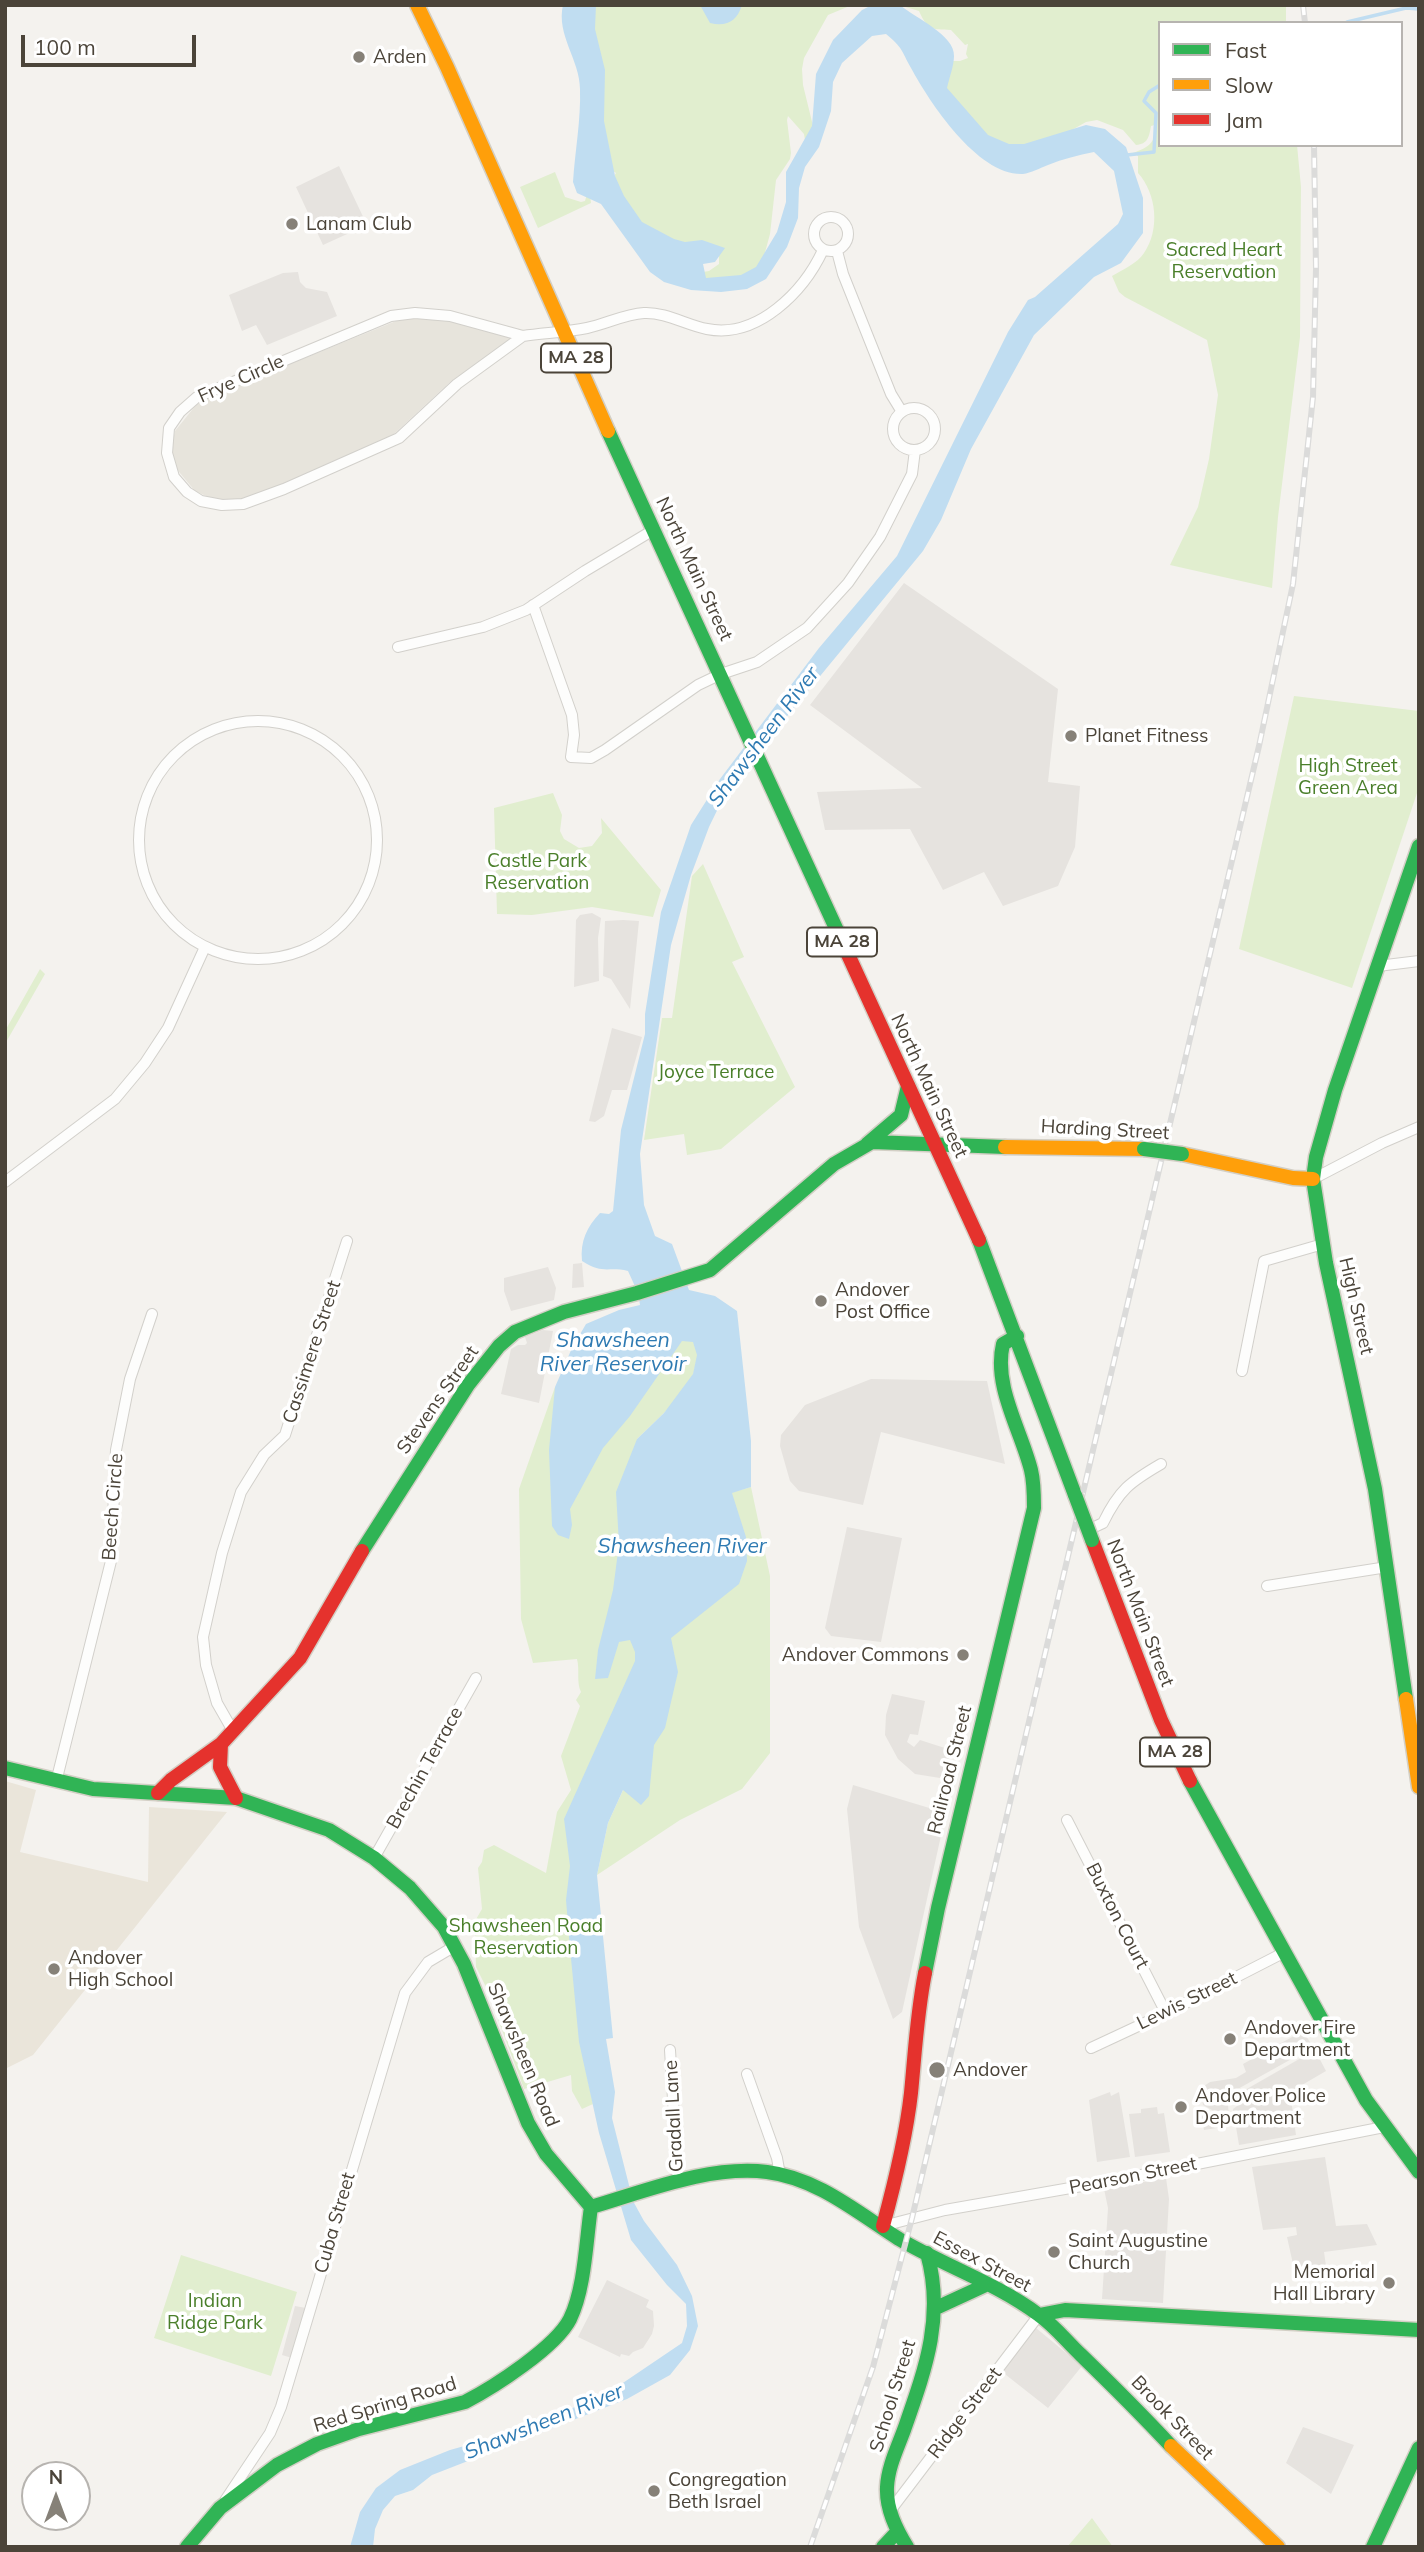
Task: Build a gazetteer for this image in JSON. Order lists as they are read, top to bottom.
{
  "streets": {
    "main road": [
      "MA 28",
      "North Main Street",
      "Harding Street",
      "High Street",
      "Stevens Street",
      "Railroad Street",
      "Shawsheen Road",
      "Essex Street",
      "School Street",
      "Red Spring Road",
      "Brook Street"
    ],
    "street": [
      "Frye Circle",
      "Cassimere Street",
      "Beech Circle",
      "Brechin Terrace",
      "Buxton Court",
      "Lewis Street",
      "Gradall Lane",
      "Pearson Street",
      "Cuba Street",
      "Ridge Street"
    ]
  },
  "crossings": [
    ["Frye Circle", "North Main Street"],
    ["North Main Street", "Harding Street"],
    ["North Main Street", "Stevens Street"],
    ["North Main Street", "Railroad Street"],
    ["North Main Street", "Lewis Street"],
    ["North Main Street", "Pearson Street"],
    ["Harding Street", "High Street"],
    ["Cassimere Street", "Stevens Street"],
    ["Stevens Street", "Shawsheen Road"],
    ["Beech Circle", "Shawsheen Road"],
    ["Brechin Terrace", "Shawsheen Road"],
    ["Railroad Street", "Pearson Street"],
    ["Railroad Street", "Essex Street"],
    ["Buxton Court", "Lewis Street"],
    ["Shawsheen Road", "Cuba Street"],
    ["Shawsheen Road", "Essex Street"],
    ["Shawsheen Road", "Red Spring Road"],
    ["Gradall Lane", "Essex Street"],
    ["Pearson Street", "Essex Street"],
    ["Cuba Street", "Red Spring Road"],
    ["Essex Street", "School Street"],
    ["Essex Street", "Red Spring Road"],
    ["Essex Street", "Ridge Street"],
    ["Essex Street", "Brook Street"],
    ["School Street", "Ridge Street"],
    ["Ridge Street", "Brook Street"]
  ],
  "water": ["Shawsheen River", "Shawsheen River Reservoir"],
  "parks": [
    "Sacred Heart Reservation",
    "High Street Green Area",
    "Castle Park Reservation",
    "Joyce Terrace",
    "Shawsheen Road Reservation",
    "Indian Ridge Park"
  ],
  "places": [
    "Arden",
    "Lanam Club",
    "Planet Fitness",
    "Andover Post Office",
    "Andover Commons",
    "Andover High School",
    "Andover Fire Department",
    "Andover",
    "Andover Police Department",
    "Saint Augustine Church",
    "Memorial Hall Library",
    "Congregation Beth Israel"
  ],
  "legend": ["Fast", "Slow", "Jam"],
  "scale_bar": "100 m",
  "north": "top"
}
